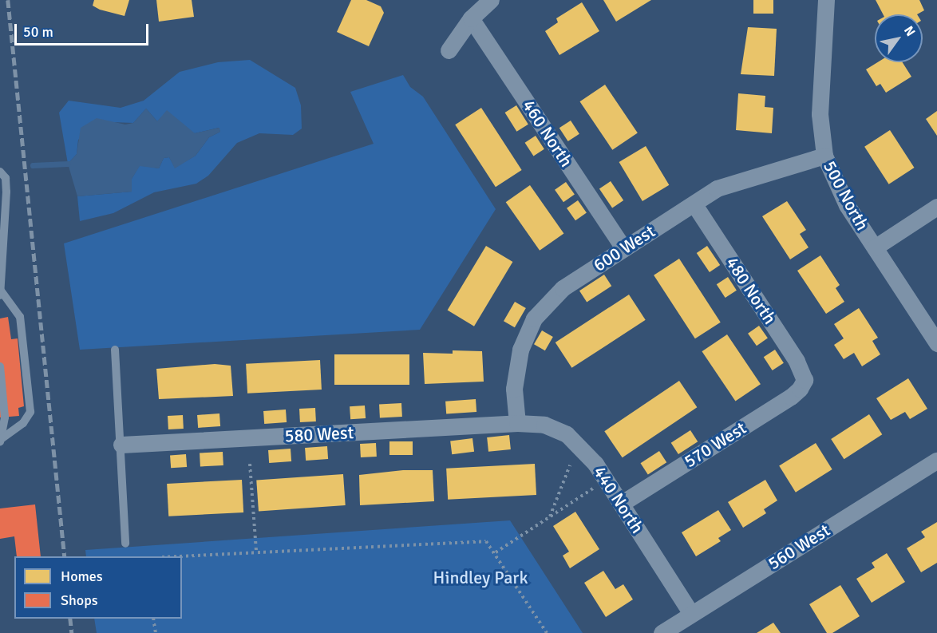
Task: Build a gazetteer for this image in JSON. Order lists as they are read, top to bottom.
{
  "streets": {
    "street": [
      "460 North",
      "500 North",
      "600 West",
      "480 North",
      "580 West",
      "570 West",
      "440 North",
      "560 West"
    ]
  },
  "crossings": [
    ["460 North", "600 West"],
    ["500 North", "600 West"],
    ["600 West", "480 North"],
    ["600 West", "580 West"],
    ["600 West", "440 North"],
    ["480 North", "570 West"],
    ["580 West", "440 North"],
    ["570 West", "440 North"],
    ["440 North", "560 West"]
  ],
  "parks": ["Hindley Park"],
  "legend": ["Homes", "Shops"],
  "scale_bar": "50 m",
  "north": "top right"
}
